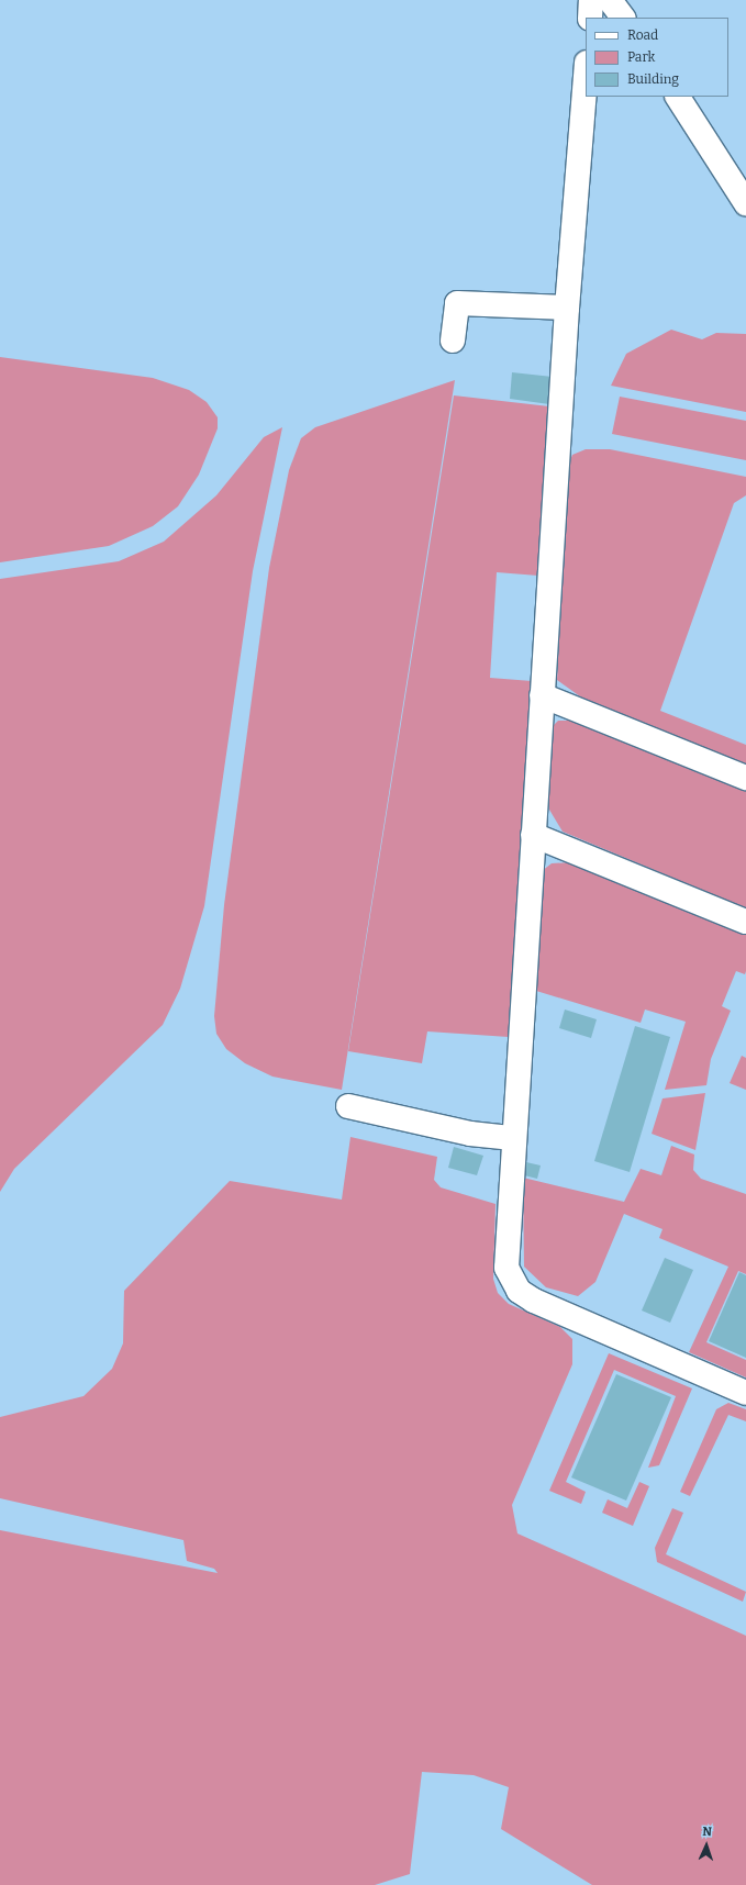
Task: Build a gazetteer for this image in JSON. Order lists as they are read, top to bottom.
{
  "legend": ["Road", "Park", "Building"],
  "north": "top"
}
